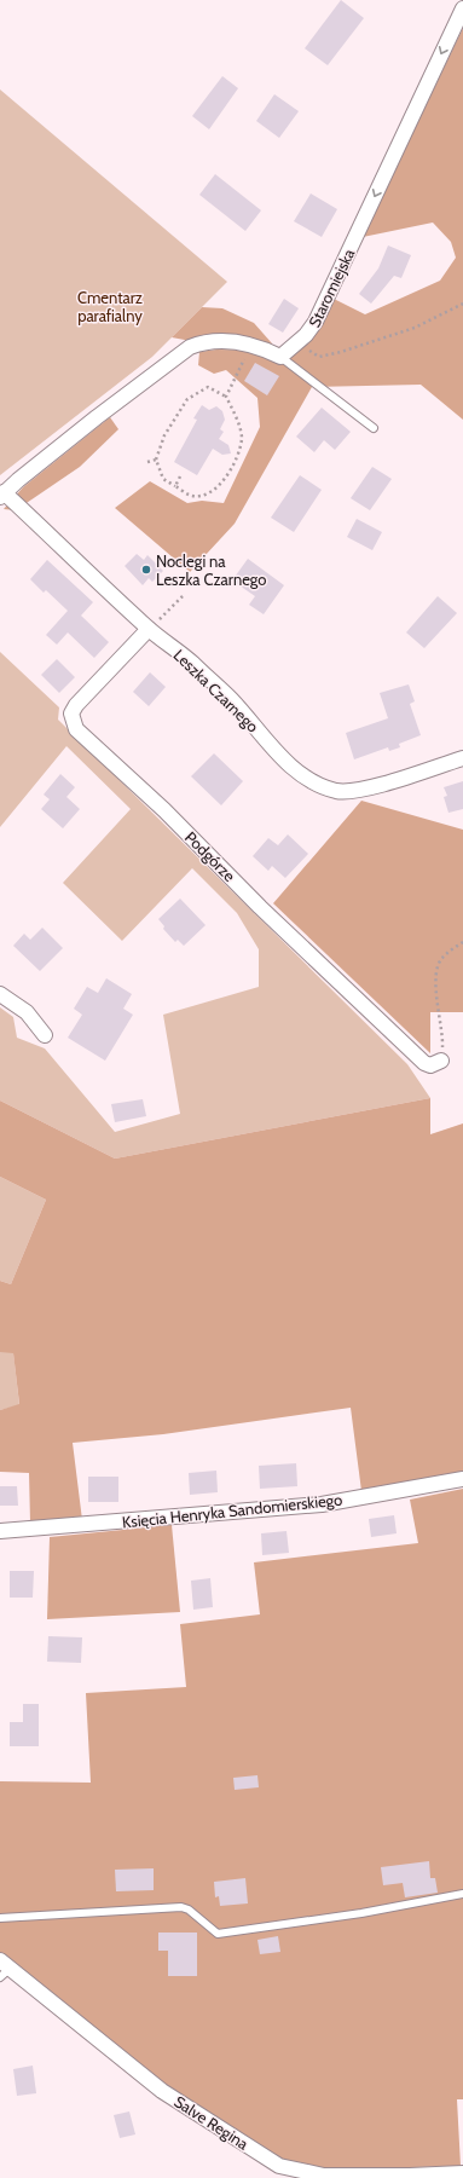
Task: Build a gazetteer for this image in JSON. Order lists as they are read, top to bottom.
{
  "streets": {
    "street": [
      "Staromiejska",
      "Leszka Czarnego",
      "Podgórze",
      "Księcia Henryka Sandomierskiego",
      "Salve Regina"
    ]
  },
  "crossings": [
    ["Leszka Czarnego", "Podgórze"]
  ],
  "one_way": ["Staromiejska"],
  "parks": ["Cmentarz parafialny"],
  "places": ["Noclegi na Leszka Czarnego"]
}
